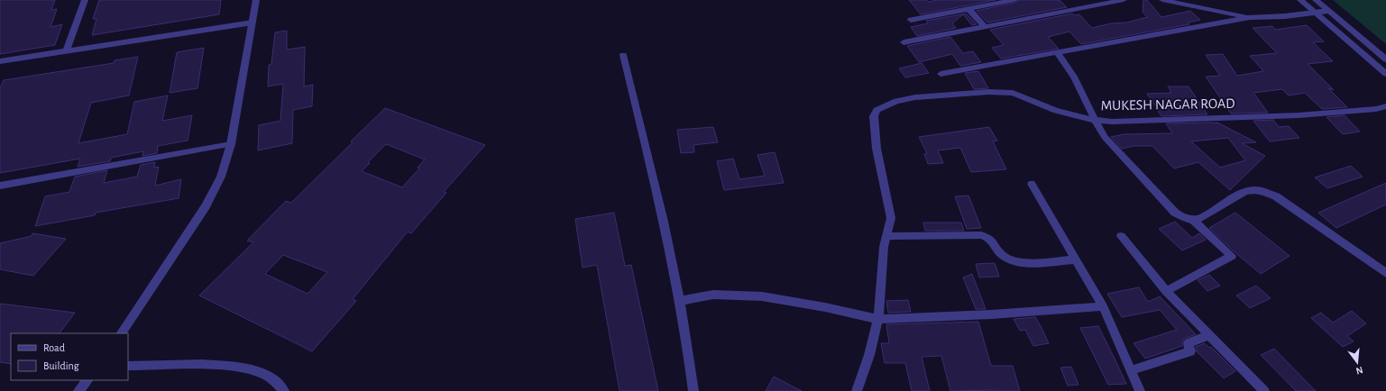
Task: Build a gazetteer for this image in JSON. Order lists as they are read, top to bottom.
{
  "streets": {
    "street": ["MUKESH NAGAR ROAD"]
  },
  "legend": ["Road", "Building"],
  "north": "bottom"
}
